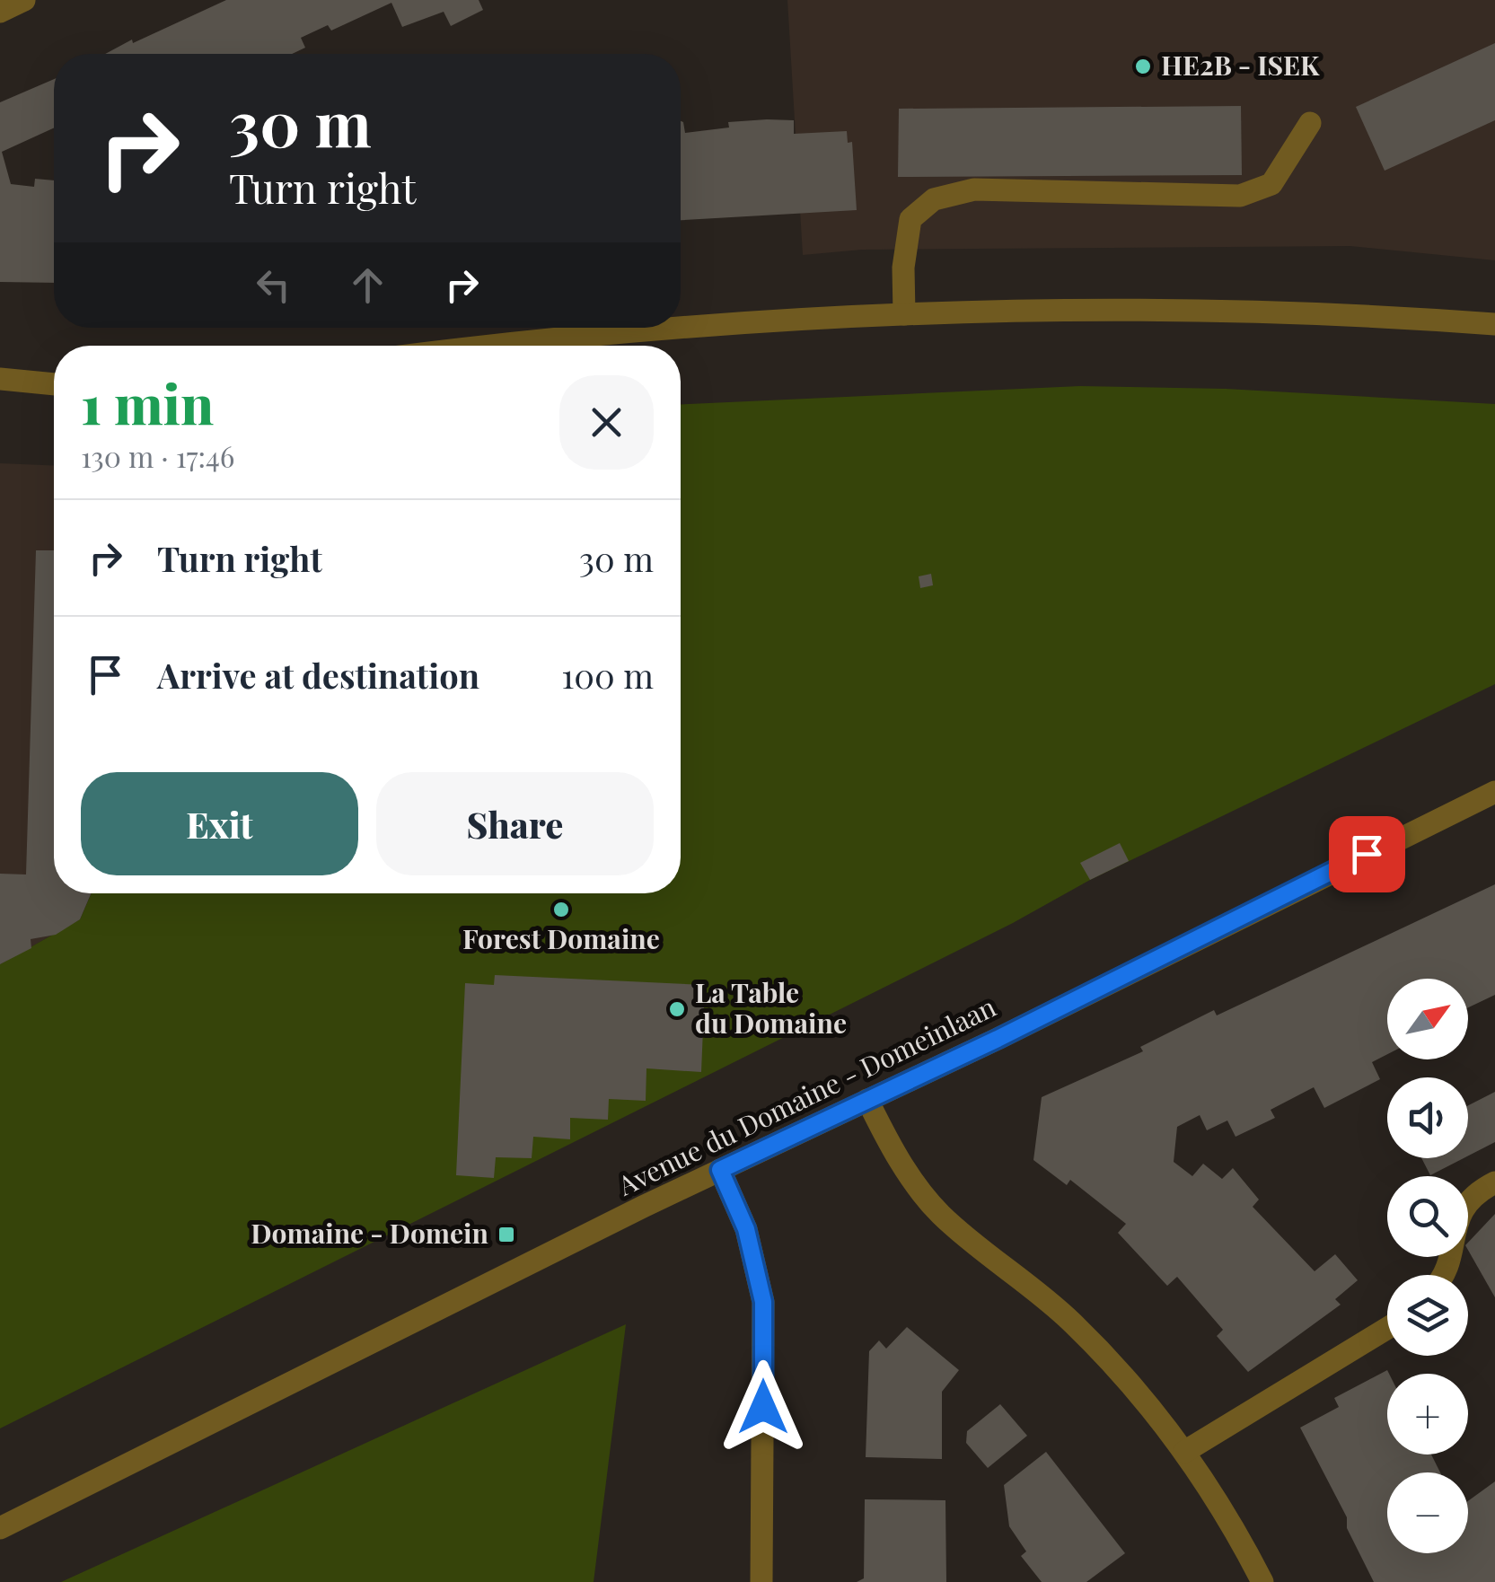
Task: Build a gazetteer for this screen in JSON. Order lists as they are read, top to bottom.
{
  "streets": {
    "street": ["Avenue du Domaine - Domeinlaan"]
  },
  "places": {
    "other": ["HE2B - ISEK", "Forest Domaine", "La Table du Domaine"],
    "transit": ["Domaine - Domein"]
  },
  "north": "top right",
  "page": {
    "turn": ["30 m", "Turn right"],
    "heading": ["1 min", "130 m · 17:46"],
    "list": [
      {
        "name": "Turn right",
        "value": "30 m"
      },
      {
        "name": "Arrive at destination",
        "value": "100 m"
      }
    ],
    "buttons": ["Exit", "Share"],
    "map_buttons": ["+", "−"]
  }
}
